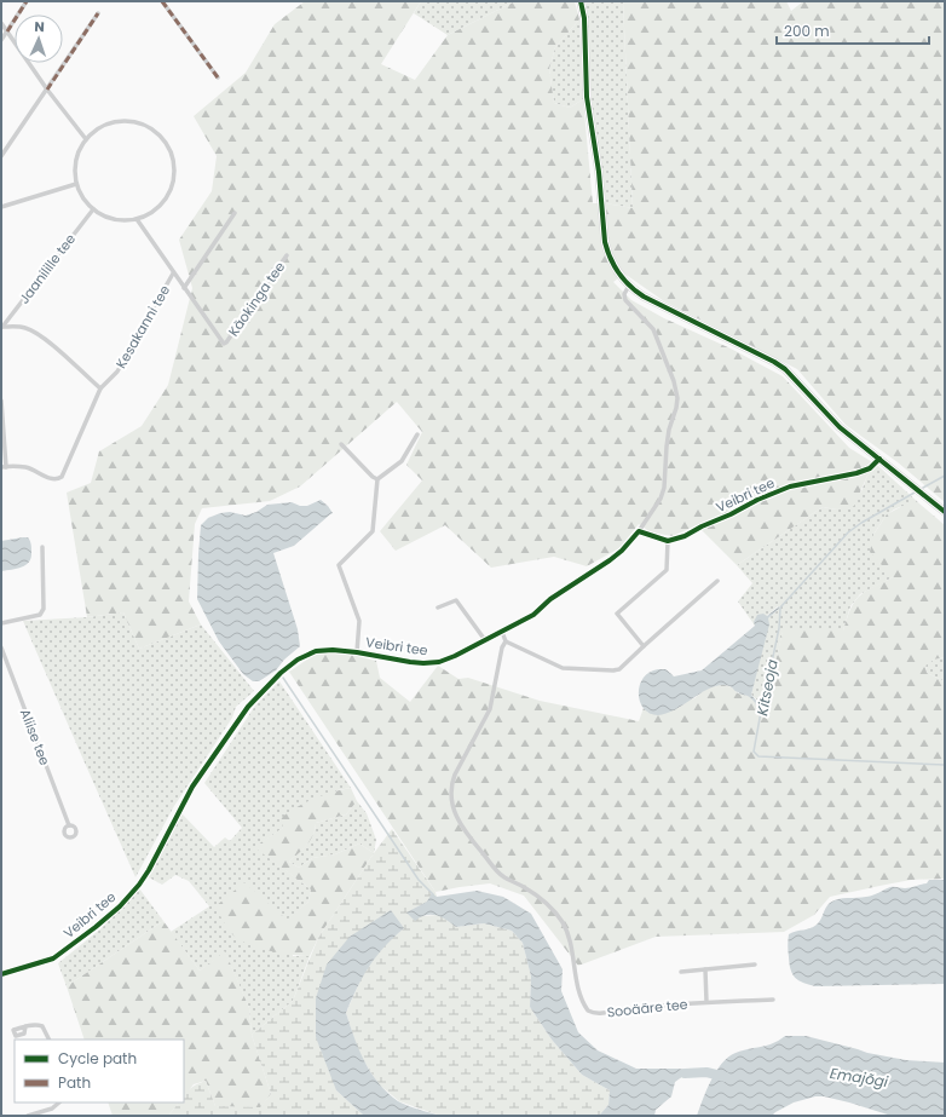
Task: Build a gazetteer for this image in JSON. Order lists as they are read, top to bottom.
{
  "streets": {
    "street": [
      "Jaanilille tee",
      "Käokinga tee",
      "Kesakanni tee",
      "Veibri tee",
      "Aliise tee",
      "Sooääre tee"
    ]
  },
  "water": ["Kitseoja", "Emajõgi"],
  "legend": ["Cycle path", "Path"],
  "scale_bar": "200 m",
  "north": "top"
}
